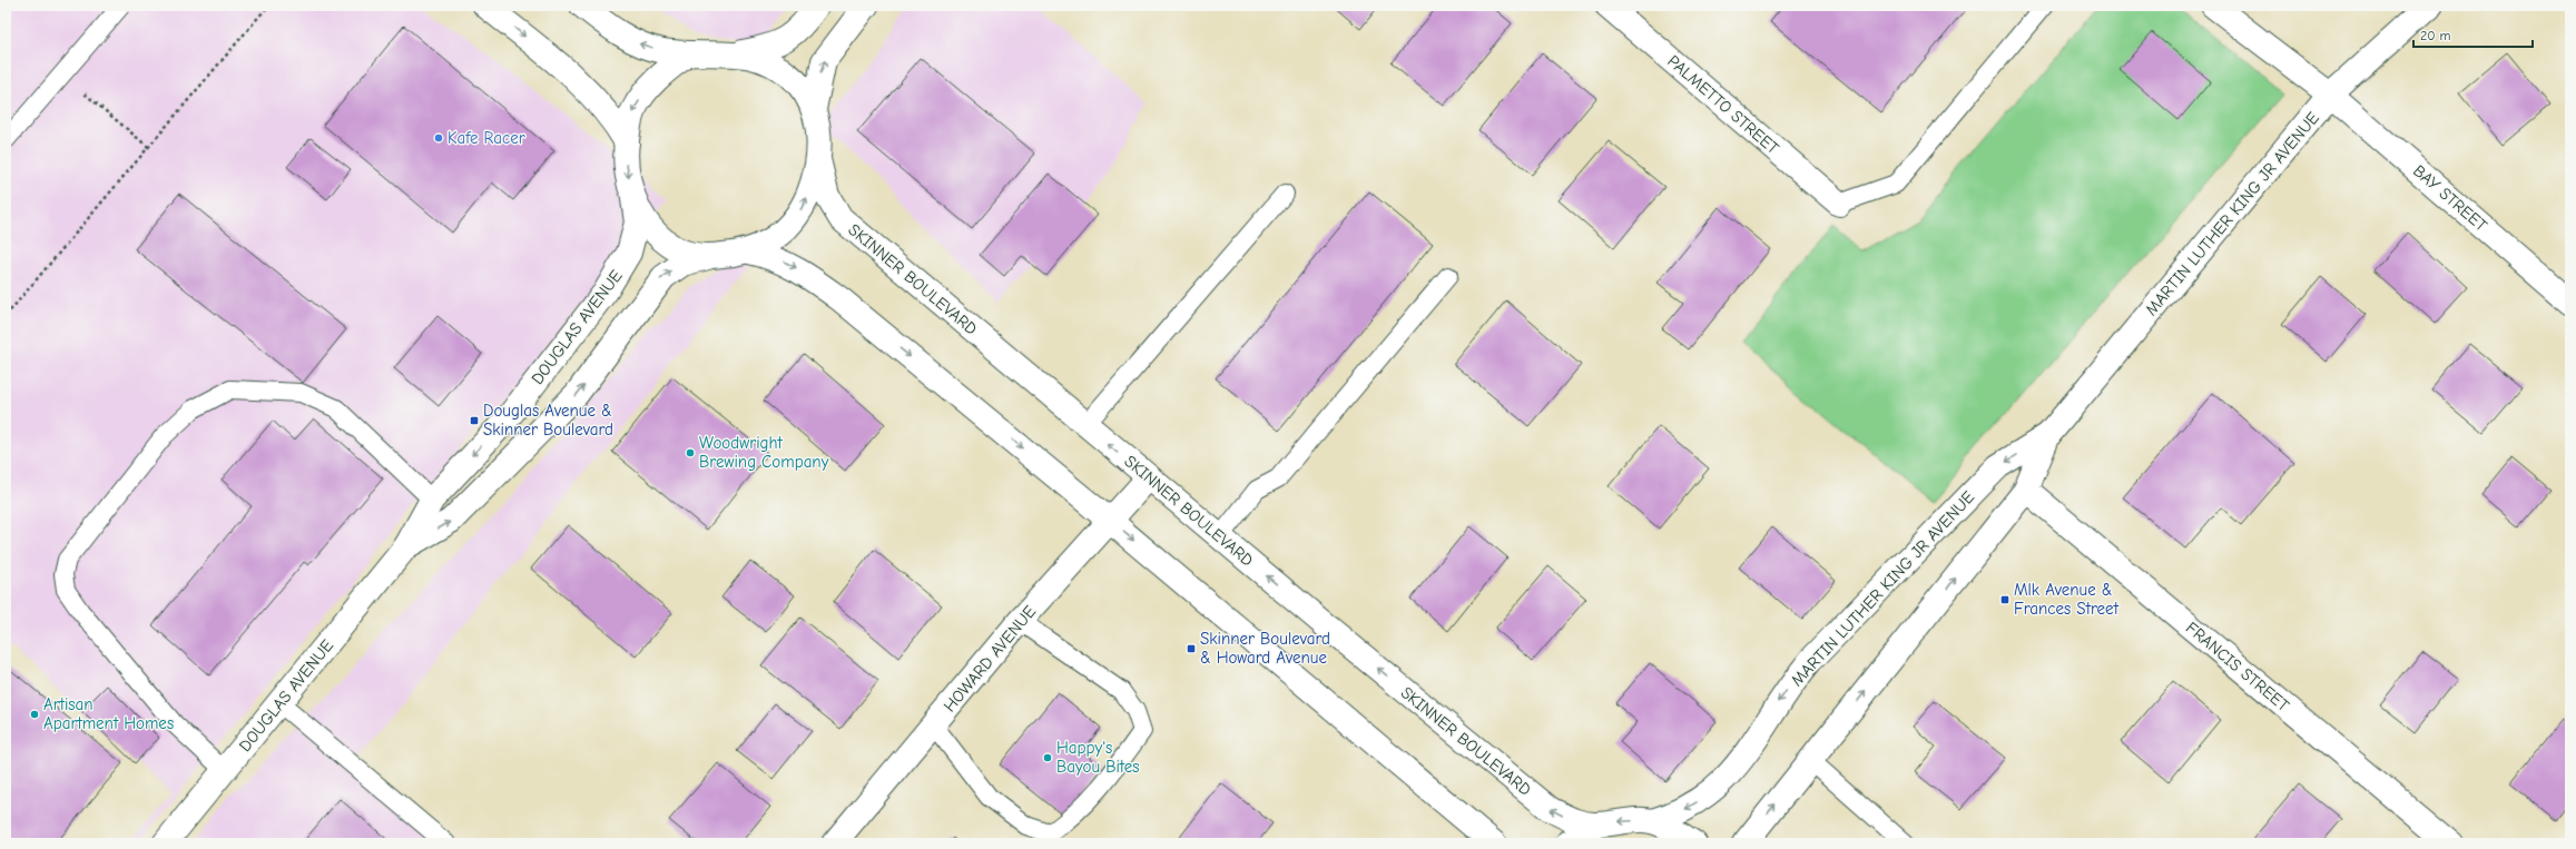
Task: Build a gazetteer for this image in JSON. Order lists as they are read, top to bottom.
{
  "streets": {
    "street": [
      "PALMETTO STREET",
      "BAY STREET",
      "MARTIN LUTHER KING JR AVENUE",
      "SKINNER BOULEVARD",
      "DOUGLAS AVENUE",
      "HOWARD AVENUE",
      "FRANCIS STREET"
    ]
  },
  "crossings": [
    ["BAY STREET", "MARTIN LUTHER KING JR AVENUE"],
    ["MARTIN LUTHER KING JR AVENUE", "SKINNER BOULEVARD"],
    ["MARTIN LUTHER KING JR AVENUE", "FRANCIS STREET"],
    ["SKINNER BOULEVARD", "DOUGLAS AVENUE"],
    ["SKINNER BOULEVARD", "HOWARD AVENUE"]
  ],
  "places": {
    "other": [
      "Kafe Racer",
      "Woodwright Brewing Company",
      "Artisan Apartment Homes",
      "Happy's Bayou Bites"
    ],
    "transit": ["Douglas Avenue & Skinner Boulevard", "Mlk Avenue & Frances Street", "Skinner Boulevard & Howard Avenue"]
  },
  "scale_bar": "20 m"
}
